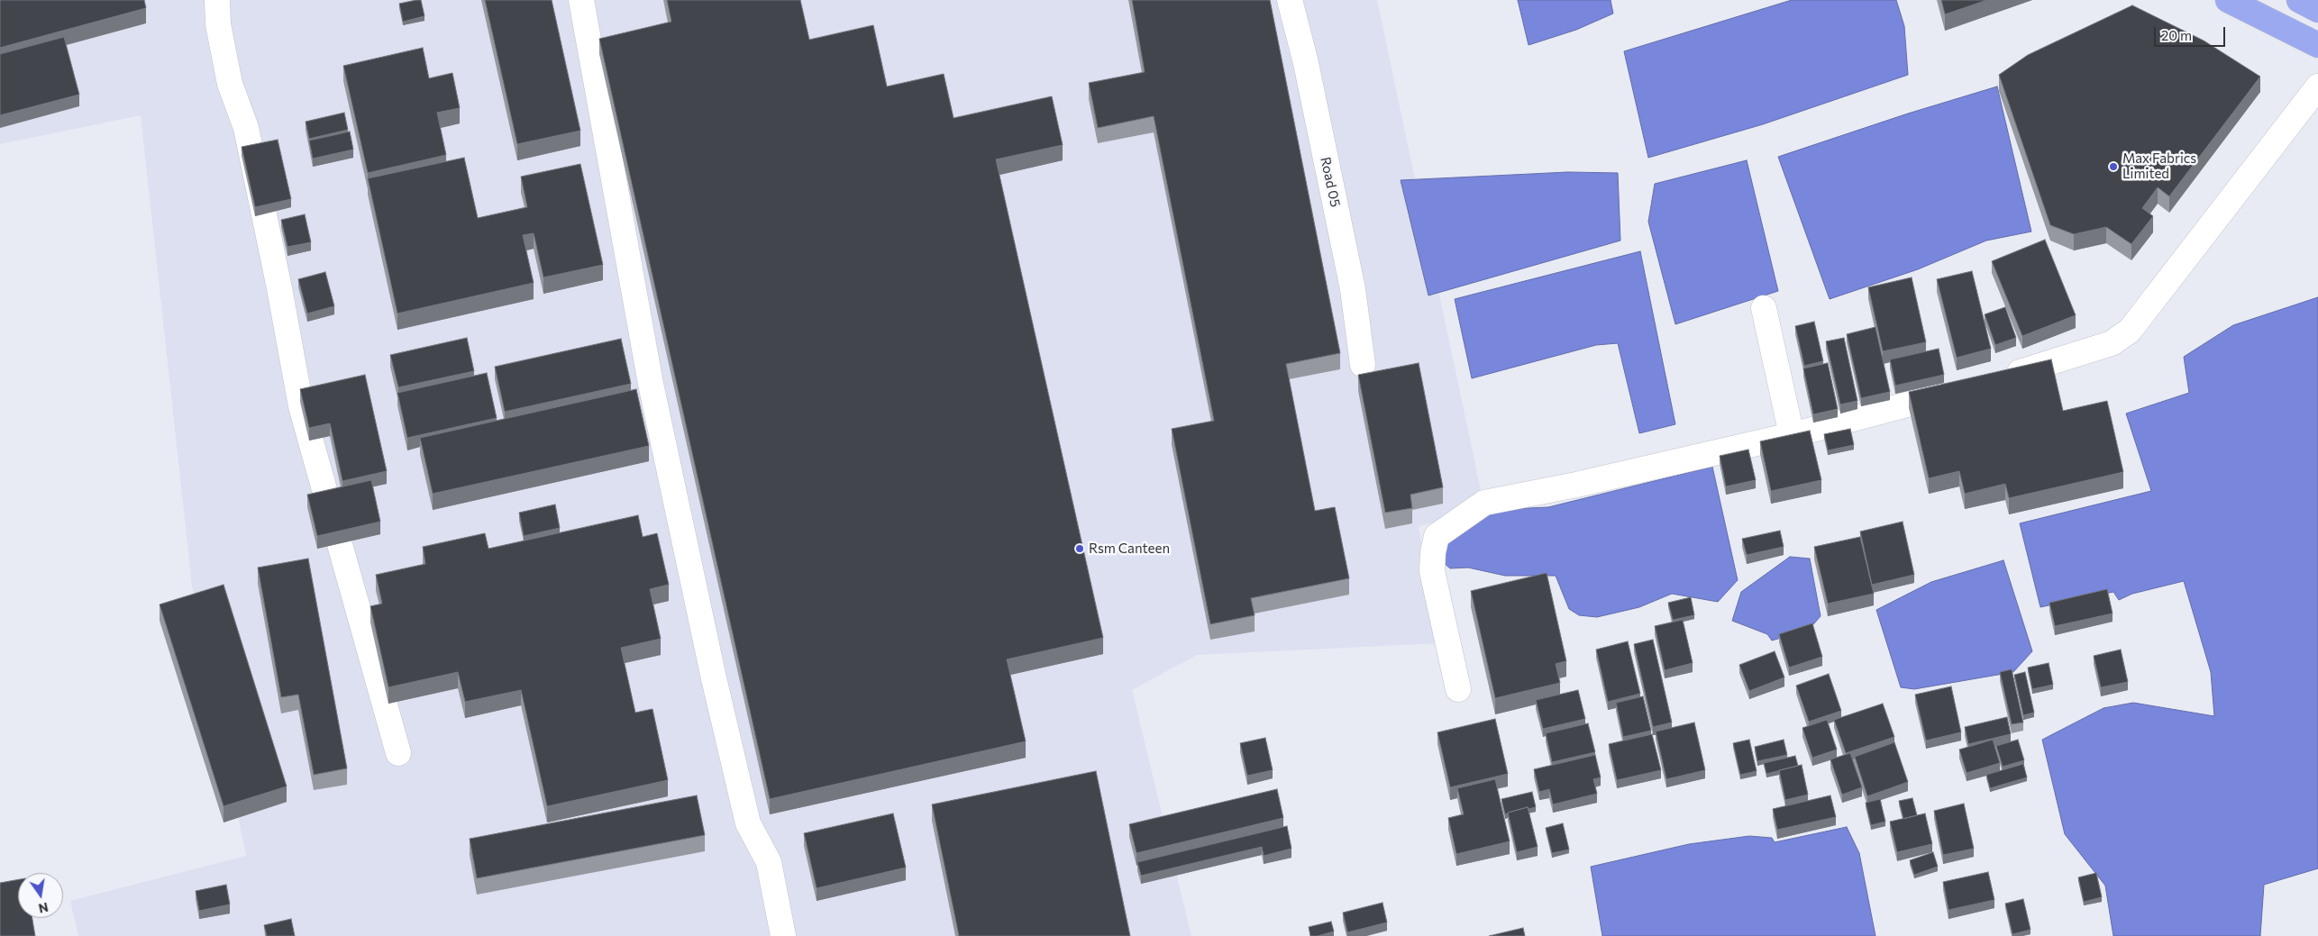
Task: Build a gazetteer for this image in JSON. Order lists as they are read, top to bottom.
{
  "streets": {
    "street": ["Road 05"]
  },
  "places": ["Max Fabrics Limited", "Rsm Canteen"],
  "scale_bar": "20 m",
  "north": "bottom"
}
